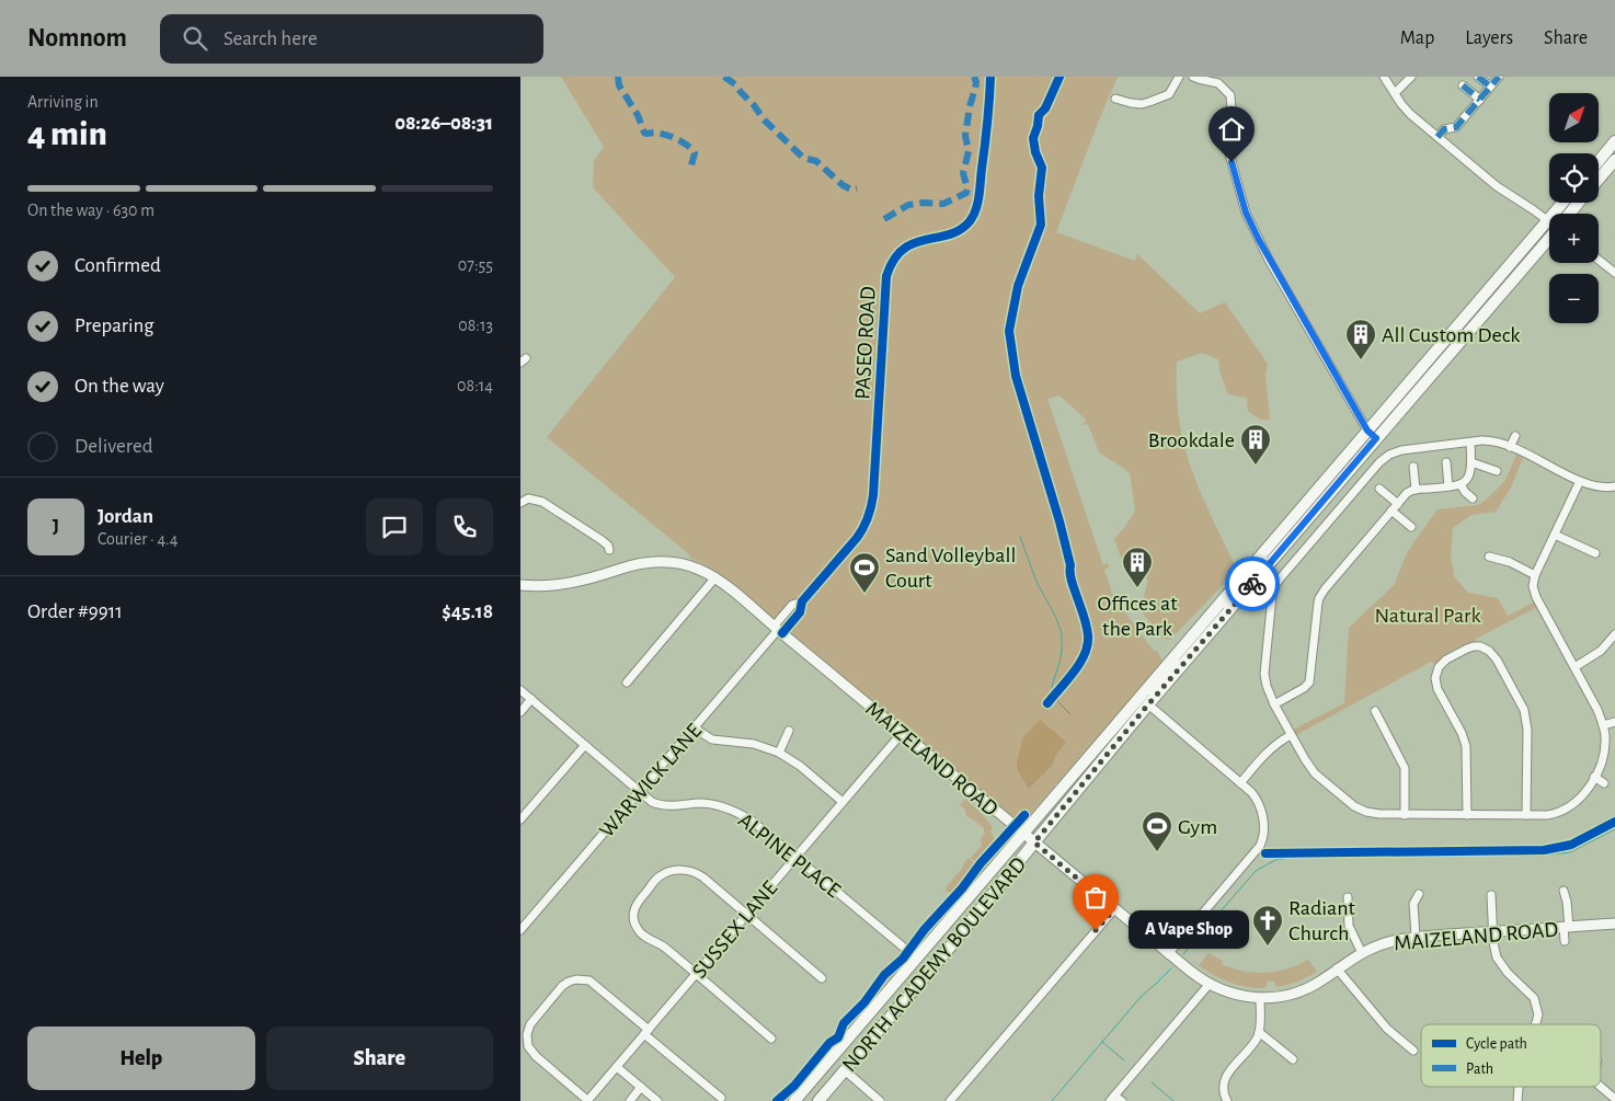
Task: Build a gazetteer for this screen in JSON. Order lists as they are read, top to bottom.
{
  "streets": {
    "highway": ["NORTH ACADEMY BOULEVARD"],
    "main road": ["MAIZELAND ROAD"],
    "street": [
      "PASEO ROAD",
      "WARWICK LANE",
      "ALPINE PLACE",
      "SUSSEX LANE"
    ]
  },
  "crossings": [
    ["PASEO ROAD", "MAIZELAND ROAD"],
    ["PASEO ROAD", "WARWICK LANE"],
    ["MAIZELAND ROAD", "WARWICK LANE"],
    ["MAIZELAND ROAD", "SUSSEX LANE"],
    ["MAIZELAND ROAD", "NORTH ACADEMY BOULEVARD"],
    ["WARWICK LANE", "ALPINE PLACE"],
    ["ALPINE PLACE", "SUSSEX LANE"],
    ["ALPINE PLACE", "NORTH ACADEMY BOULEVARD"]
  ],
  "parks": ["Natural Park"],
  "places": {
    "building": ["All Custom Deck", "Brookdale", "Offices at the Park"],
    "sports": ["Sand Volleyball Court", "Gym"],
    "other": ["A Vape Shop"],
    "church": ["Radiant Church"]
  },
  "legend": ["Cycle path", "Path"],
  "north": "top right",
  "page": {
    "header": "Nomnom",
    "search": "Search here",
    "nav": ["Map", "Layers", "Share"],
    "heading": ["4 min", "Arriving in", "08:26–08:31"],
    "panel": [
      "Jordan",
      "Courier · 4.4",
      "Order #9911",
      "$45.18"
    ],
    "map_buttons": ["+", "−"],
    "bar": "On the way · 630 m",
    "list": [
      ["Confirmed", "07:55"],
      ["Preparing", "08:13"],
      ["On the way", "08:14"],
      "Delivered"
    ],
    "round": "J",
    "bubble": "A Vape Shop",
    "buttons": ["Help", "Share"]
  }
}
